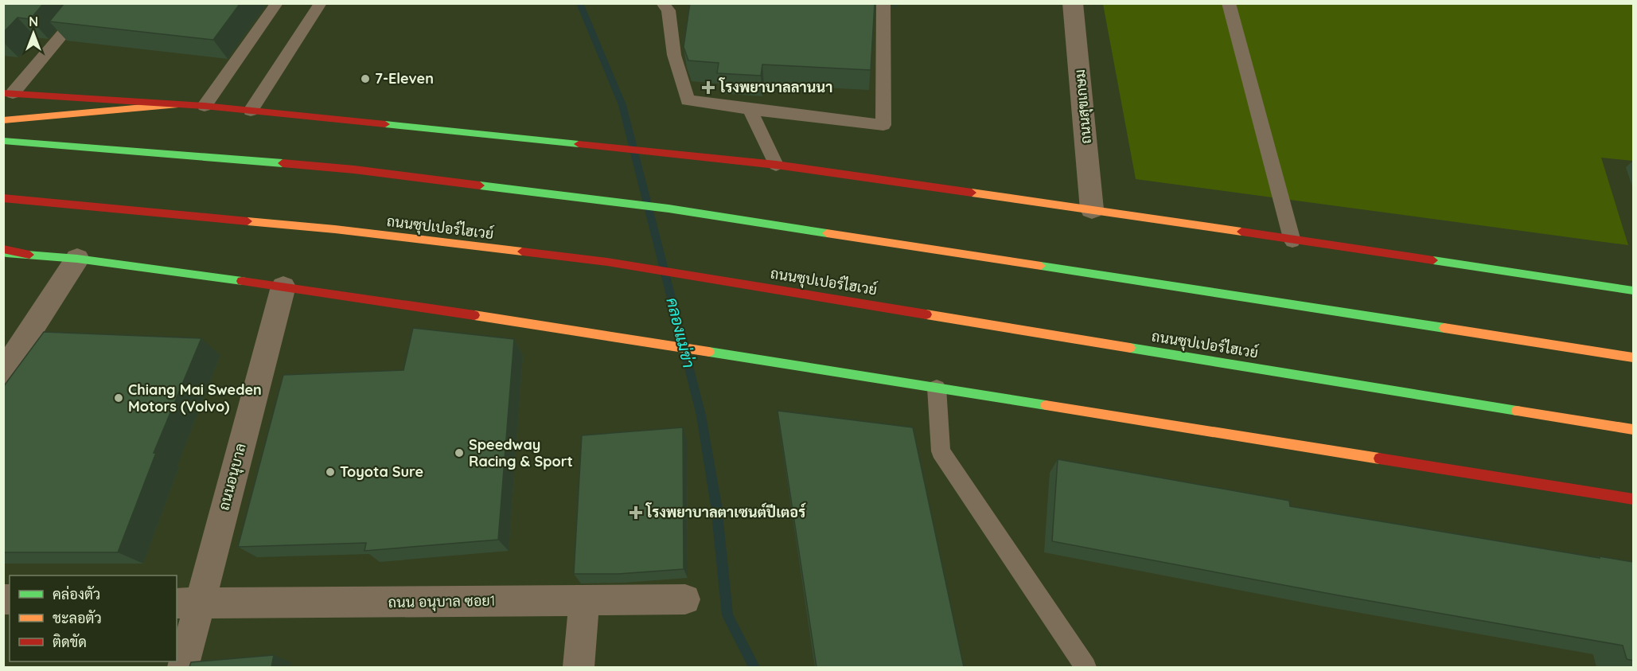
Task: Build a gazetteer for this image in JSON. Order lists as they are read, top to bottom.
{
  "streets": {
    "main road": ["ถนนซุปเปอร์ไฮเวย์"],
    "street": ["ถนนสุขเกษม", "ถนนอนุบาล", "ถนน อนุบาล ซอย1"]
  },
  "crossings": [
    ["ถนนอนุบาล", "ถนน อนุบาล ซอย1"]
  ],
  "water": ["คลองแม่ข่า"],
  "places": {
    "other": [
      "7-Eleven",
      "Chiang Mai Sweden Motors (Volvo)",
      "Speedway Racing & Sport",
      "Toyota Sure"
    ],
    "health": ["โรงพยาบาลลานนา", "โรงพยาบาลตาเซนต์ปีเตอร์"]
  },
  "legend": ["คล่องตัว", "ชะลอตัว", "ติดขัด"],
  "north": "top"
}
